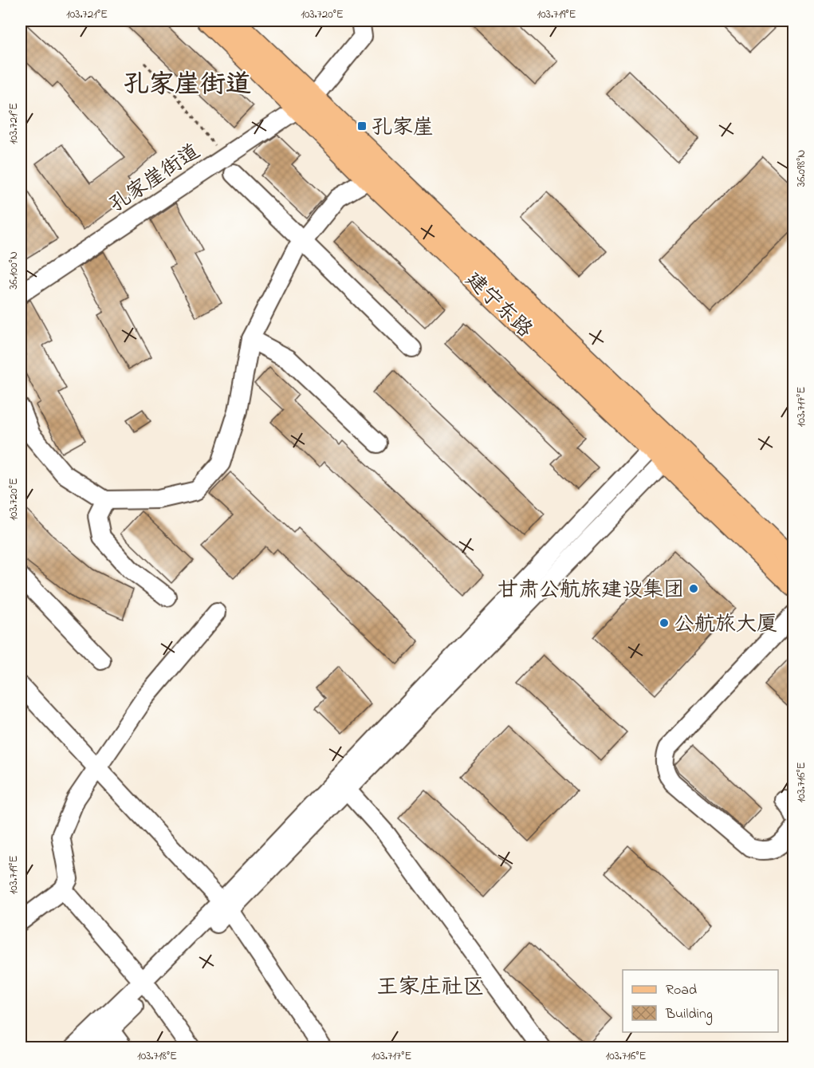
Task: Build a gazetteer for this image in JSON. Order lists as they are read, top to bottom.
{
  "streets": {
    "main road": ["建宁东路"],
    "street": ["孔家崖街道"]
  },
  "crossings": [
    ["孔家崖街道", "建宁东路"]
  ],
  "districts": ["孔家崖街道", "王家庄社区"],
  "places": {
    "transit": ["孔家崖"],
    "other": ["甘肃公航旅建设集团", "公航旅大厦"]
  },
  "legend": ["Road", "Building"],
  "coordinates": [
    "103.721°E",
    "103.720°E",
    "103.719°E",
    "36.098°N",
    "36.100°N",
    "103.717°E",
    "103.716°E",
    "103.718°E"
  ]
}
